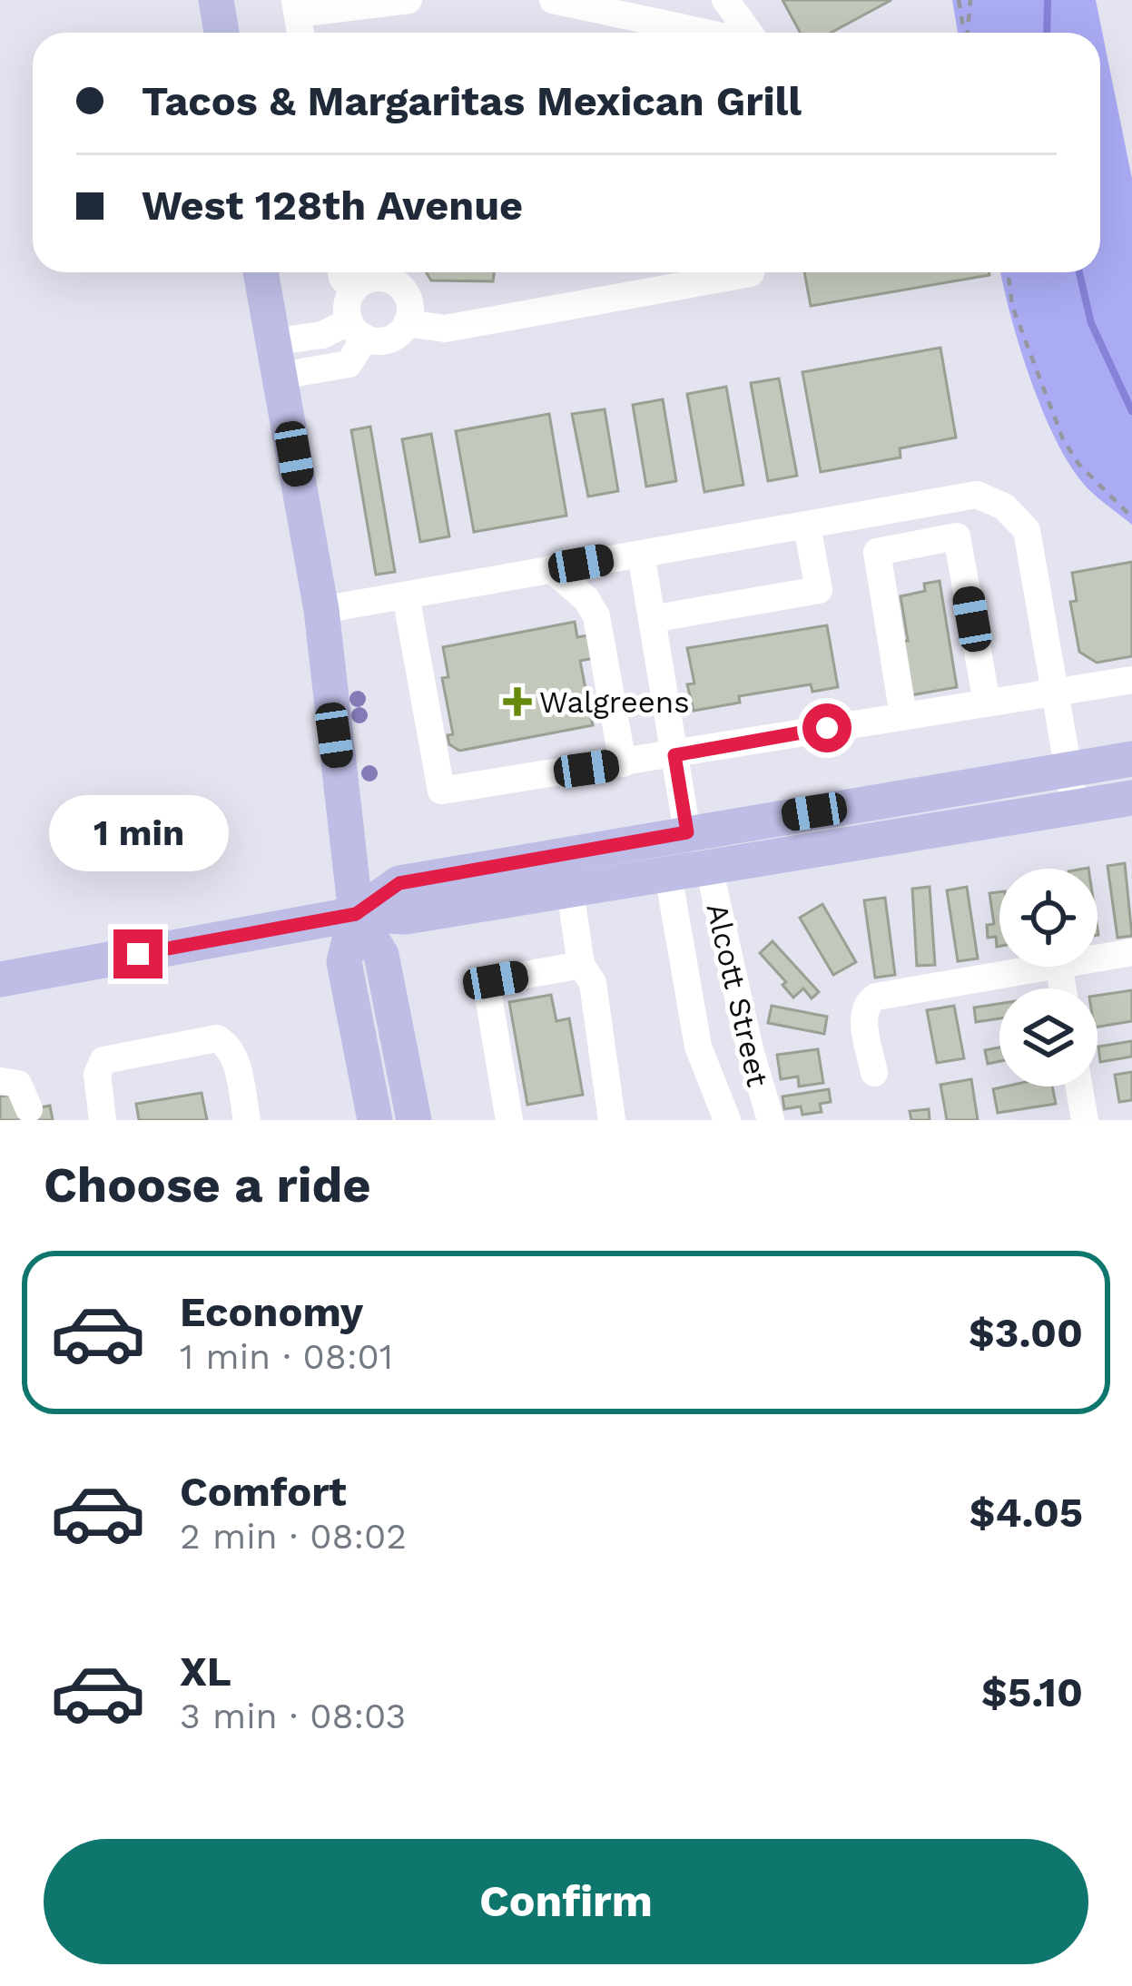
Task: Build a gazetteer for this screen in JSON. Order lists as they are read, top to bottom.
{
  "streets": {
    "street": ["Alcott Street"]
  },
  "places": {
    "health": ["Walgreens"]
  },
  "page": {
    "banner": ["Tacos & Margaritas Mexican Grill", "West 128th Avenue"],
    "bubble": "1 min",
    "heading": "Choose a ride",
    "list": [
      {
        "name": "Economy",
        "note": "1 min · 08:01",
        "value": "$3.00"
      },
      {
        "name": "Comfort",
        "note": "2 min · 08:02",
        "value": "$4.05"
      },
      {
        "name": "XL",
        "note": "3 min · 08:03",
        "value": "$5.10"
      }
    ],
    "buttons": "Confirm"
  }
}
